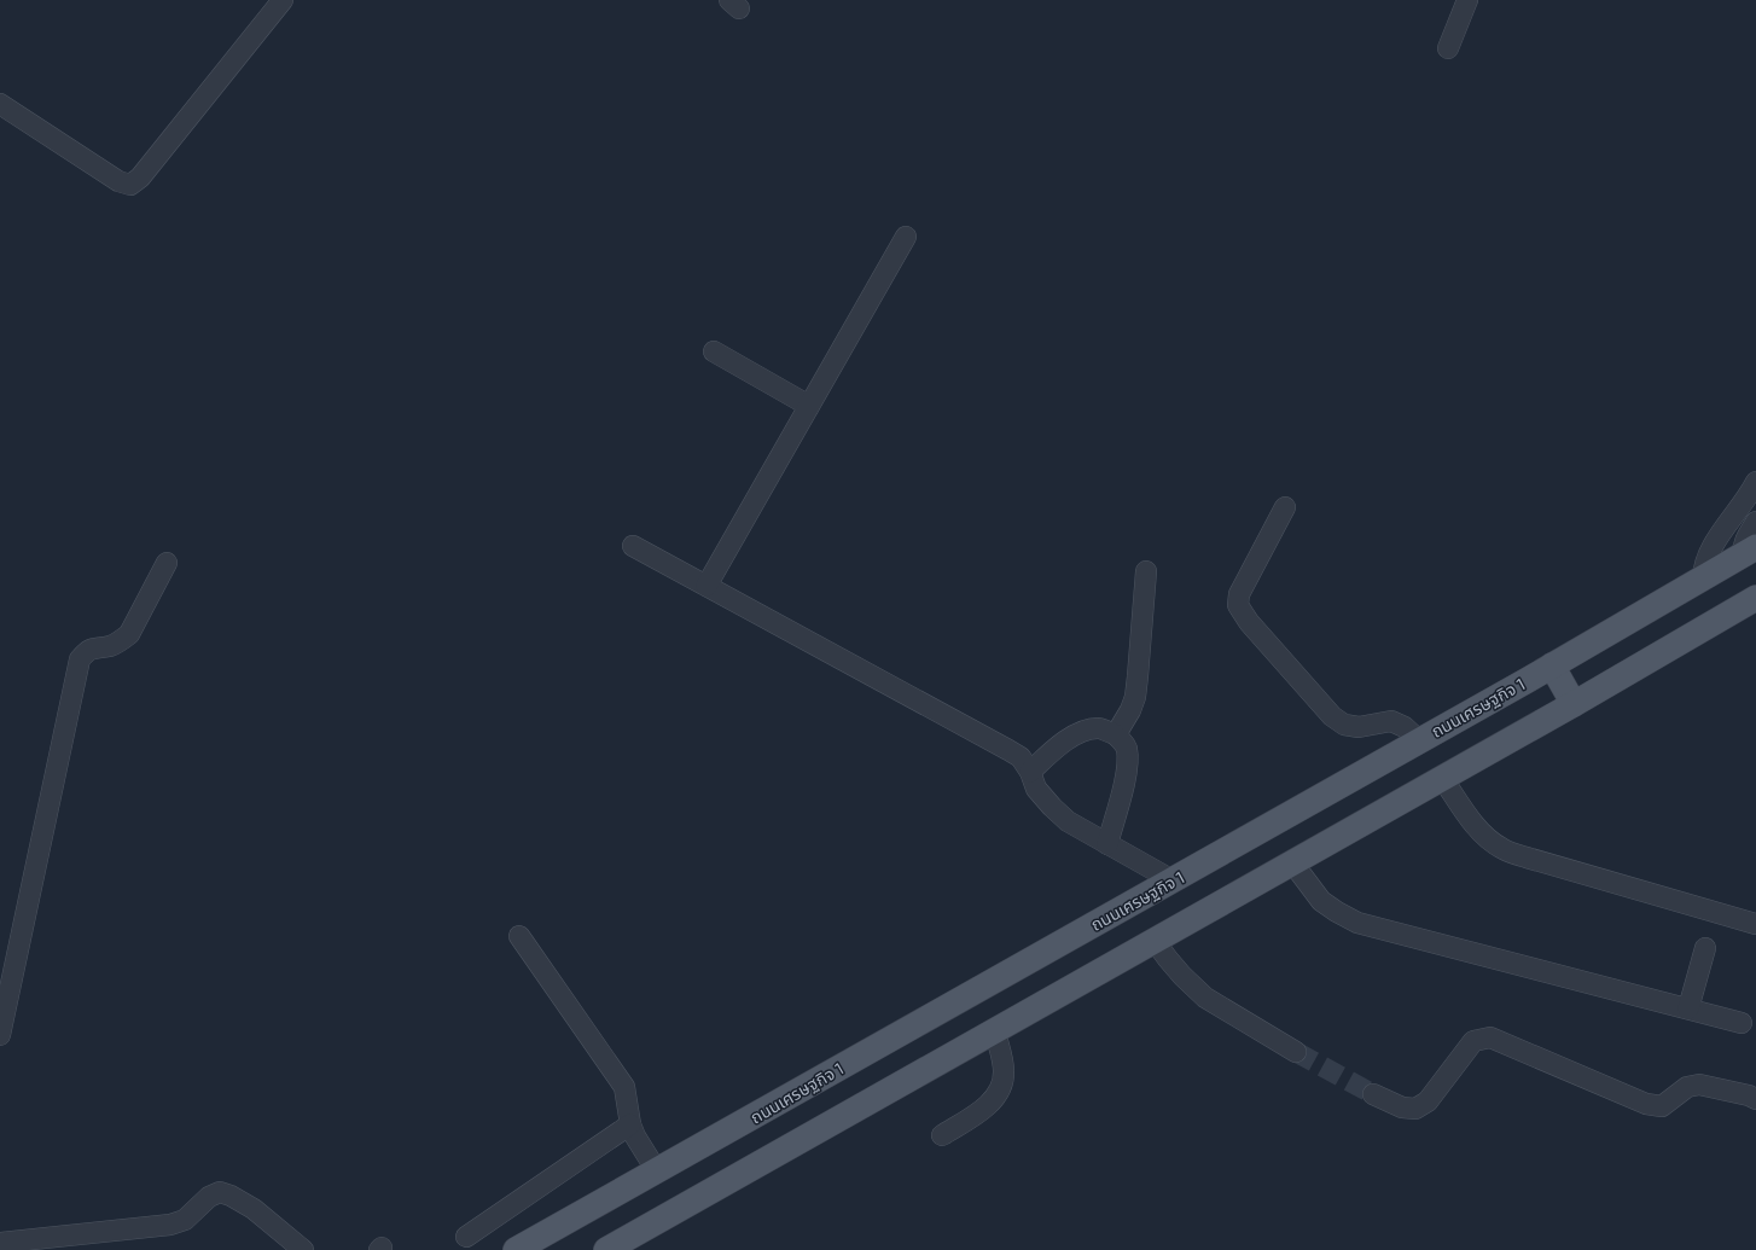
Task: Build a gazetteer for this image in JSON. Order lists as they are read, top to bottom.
{
  "streets": {
    "main road": ["ถนนเศรษฐกิจ 1"]
  }
}
